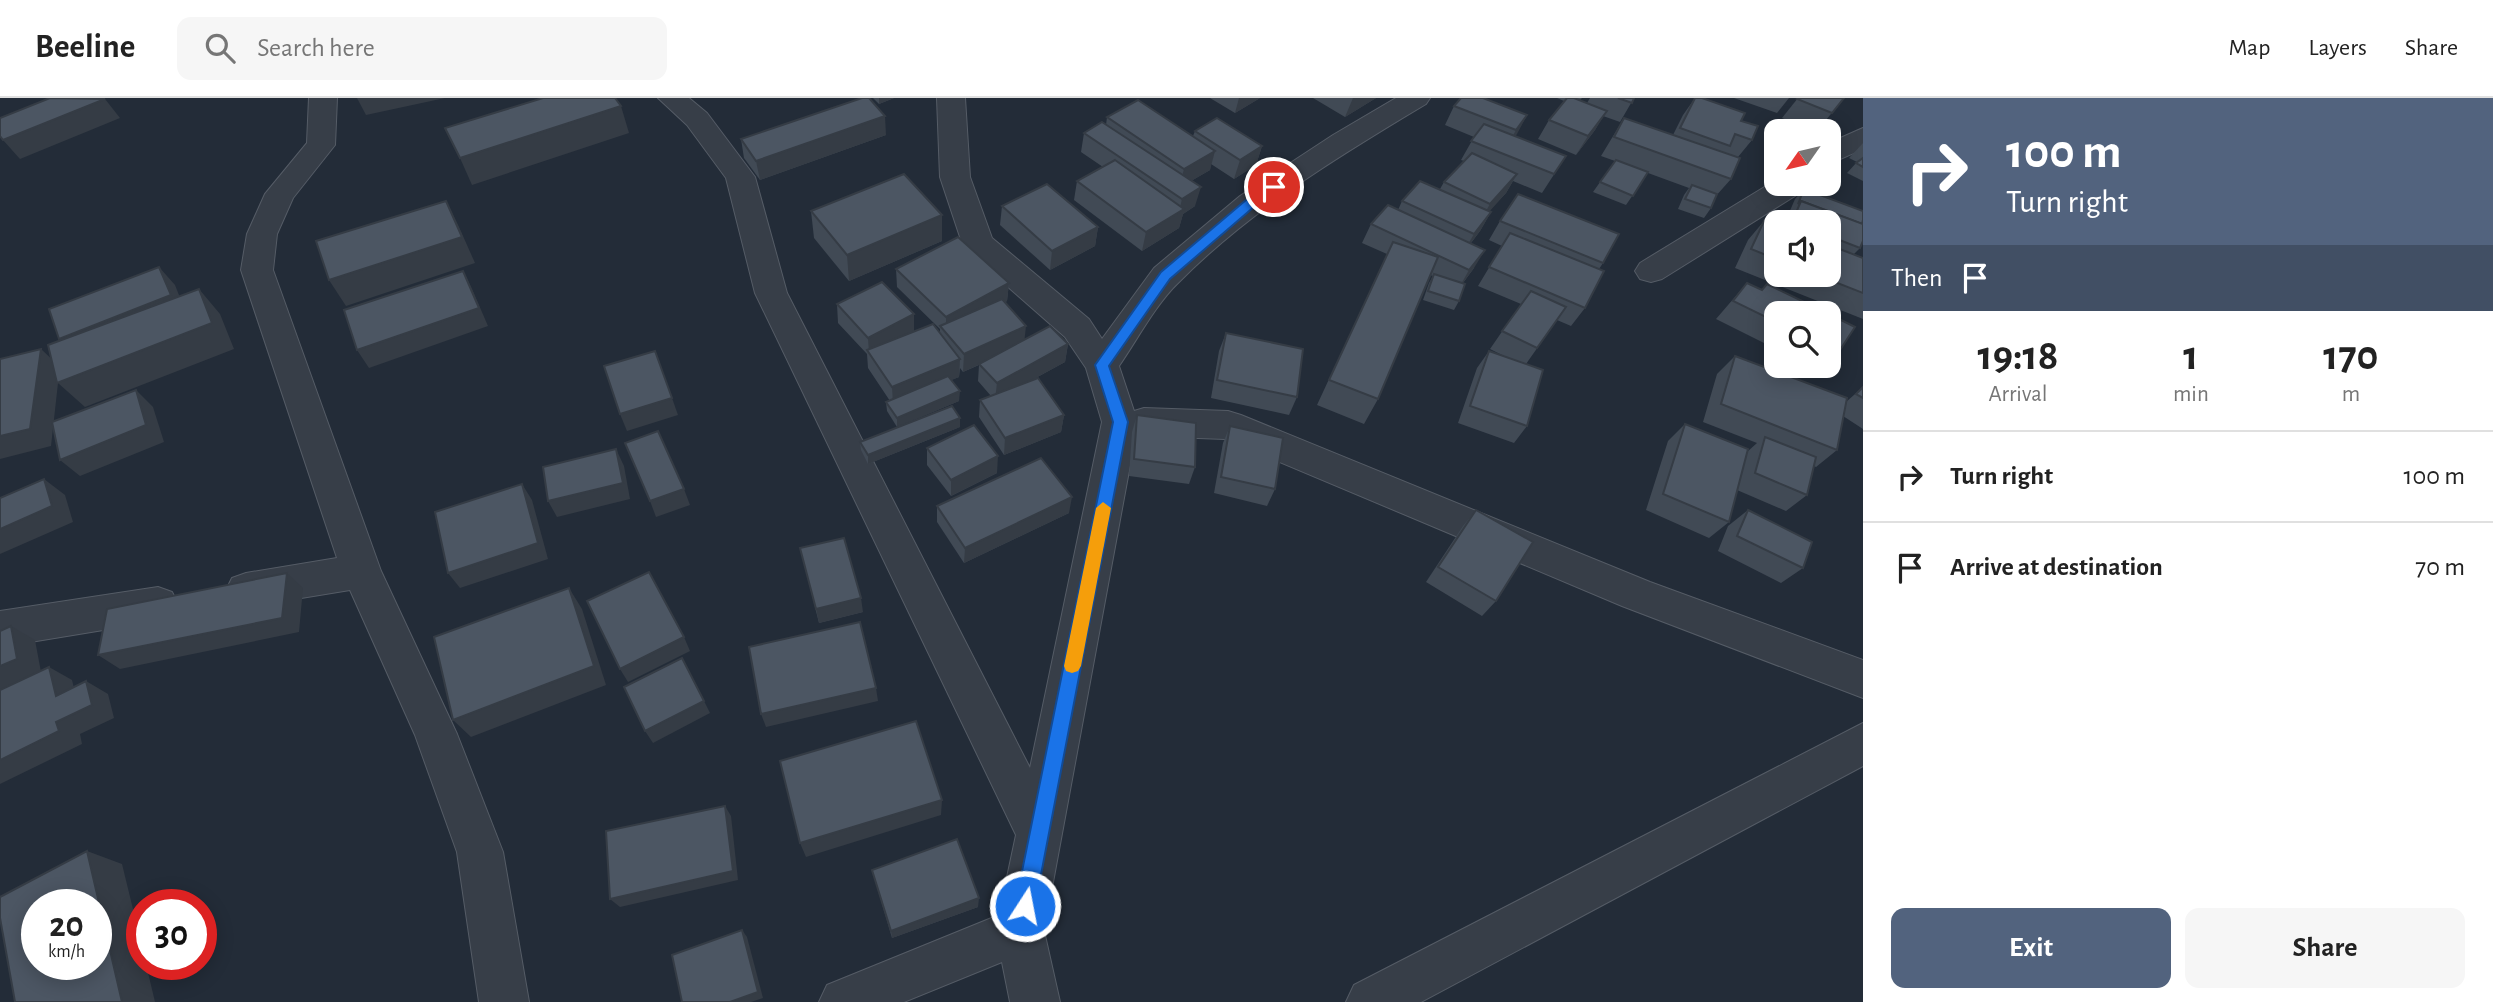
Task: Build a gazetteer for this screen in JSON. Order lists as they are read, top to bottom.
{
  "north": "bottom left",
  "page": {
    "header": "Beeline",
    "search": "Search here",
    "nav": ["Map", "Layers", "Share"],
    "turn": ["100 m", "Turn right"],
    "then": "Then",
    "eta": [
      "19:18",
      "Arrival",
      "1",
      "min",
      "170",
      "m"
    ],
    "list": [
      {
        "name": "Turn right",
        "value": "100 m"
      },
      {
        "name": "Arrive at destination",
        "value": "70 m"
      }
    ],
    "speed": "20 km/h",
    "limit": "30",
    "buttons": ["Exit", "Share"]
  }
}
